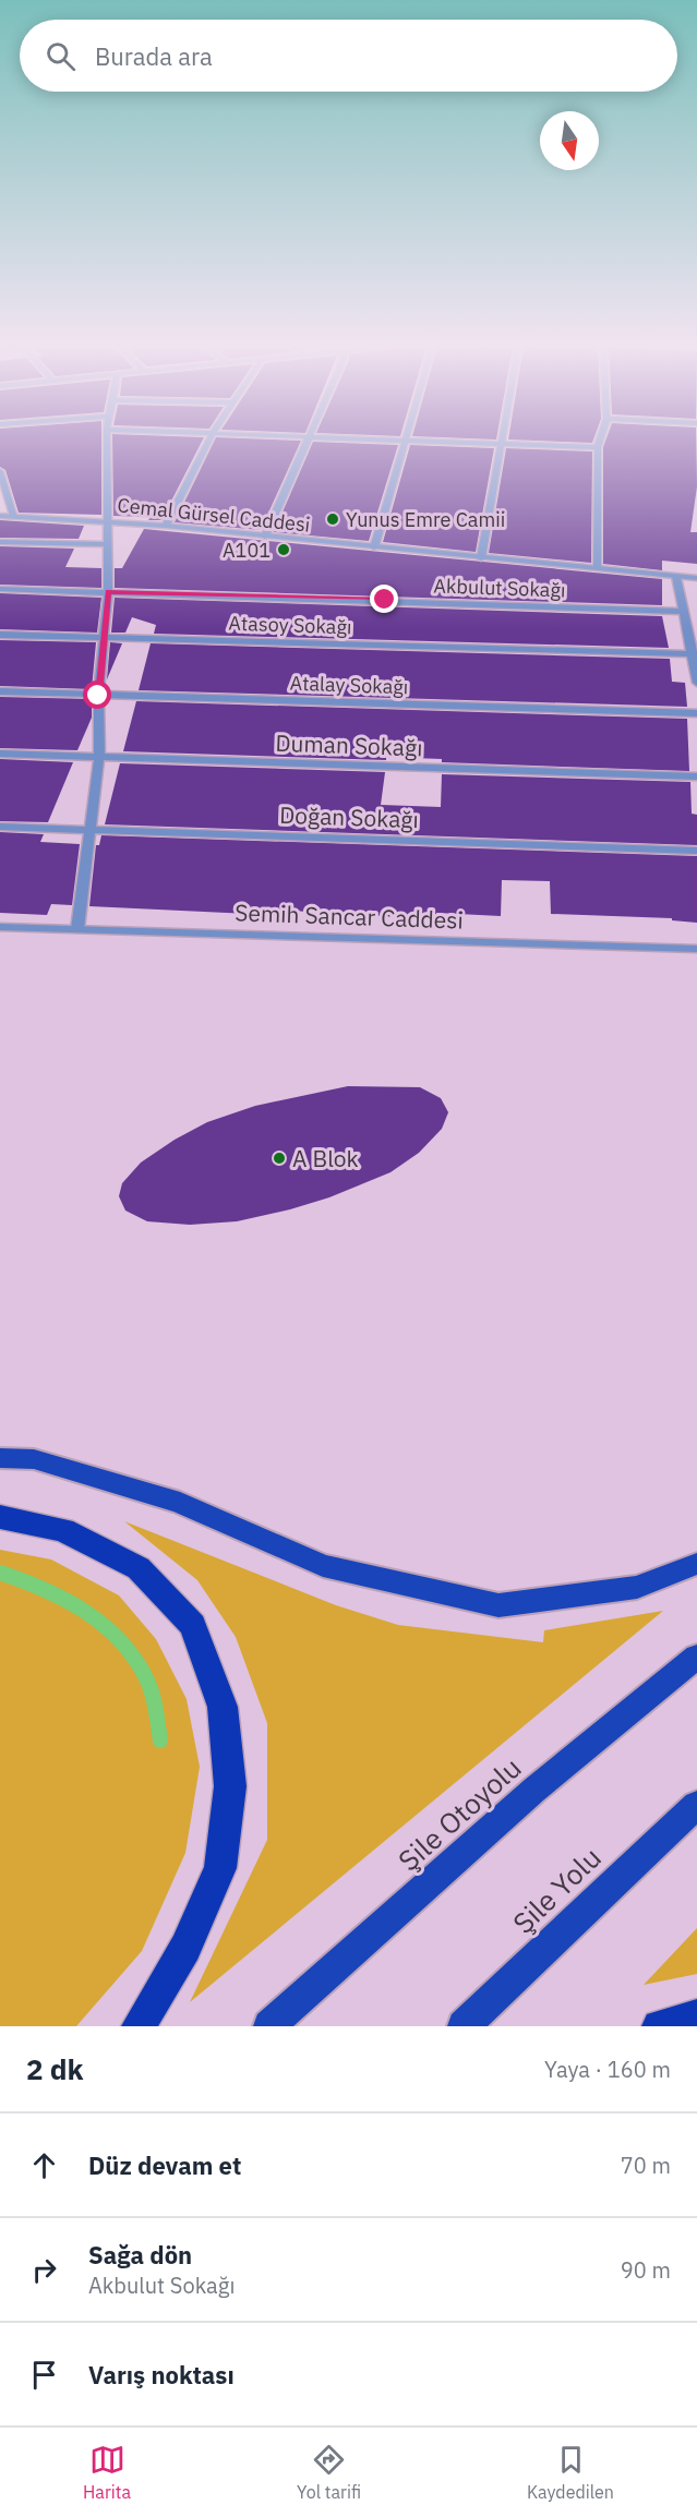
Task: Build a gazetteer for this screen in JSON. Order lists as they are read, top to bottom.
{
  "streets": {
    "highway": ["Şile Otoyolu", "Şile Yolu"],
    "street": [
      "Cemal Gürsel Caddesi",
      "Akbulut Sokağı",
      "Atasoy Sokağı",
      "Atalay Sokağı",
      "Duman Sokağı",
      "Doğan Sokağı",
      "Semih Sancar Caddesi"
    ]
  },
  "places": ["Yunus Emre Camii", "A101", "A Blok"],
  "north": "bottom",
  "page": {
    "search": "Burada ara",
    "heading": ["2 dk", "Yaya · 160 m"],
    "list": [
      ["Düz devam et", "70 m"],
      ["Sağa dön", "Akbulut Sokağı", "90 m"],
      "Varış noktası"
    ],
    "nav": ["Harita", "Yol tarifi", "Kaydedilen"]
  }
}
